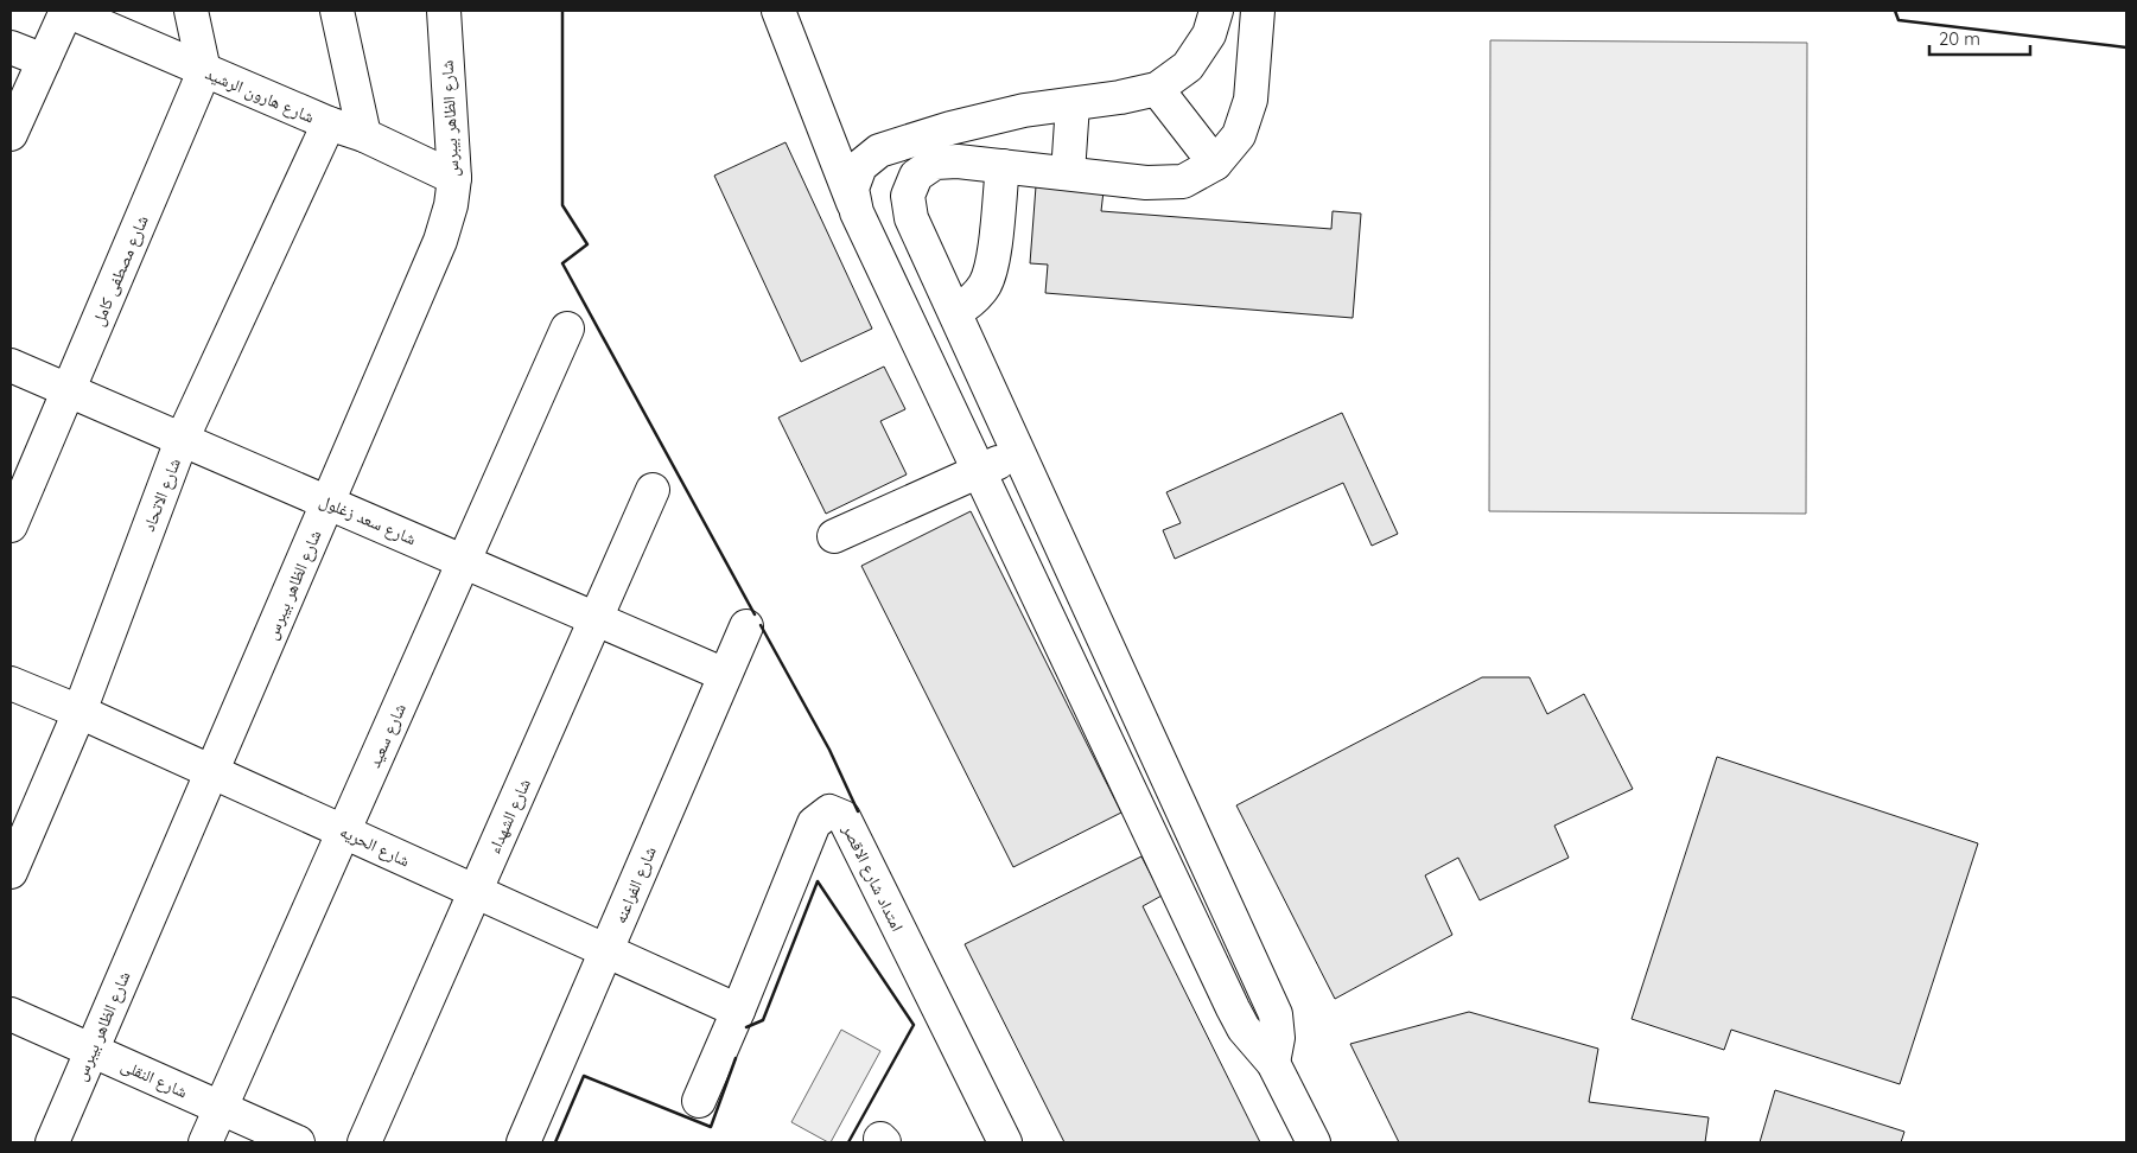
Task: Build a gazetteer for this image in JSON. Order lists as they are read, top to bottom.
{
  "streets": {
    "street": [
      "شارع هارون الرشيد",
      "شارع الظاهر بيبرس",
      "شارع مصطفى كامل",
      "شارع الاتحاد",
      "شارع سعد زغلول",
      "شارع سعيد",
      "شارع الشهداء",
      "شارع الحريه",
      "امتداد شارع الاقصر",
      "شارع الفراعنه",
      "شارع النقلى"
    ]
  },
  "crossings": [
    ["شارع هارون الرشيد", "شارع الظاهر بيبرس"],
    ["شارع هارون الرشيد", "شارع مصطفى كامل"],
    ["شارع هارون الرشيد", "شارع الاتحاد"],
    ["شارع الظاهر بيبرس", "شارع سعد زغلول"],
    ["شارع الظاهر بيبرس", "شارع الحريه"],
    ["شارع الظاهر بيبرس", "شارع النقلى"],
    ["شارع مصطفى كامل", "شارع سعد زغلول"],
    ["شارع الاتحاد", "شارع سعد زغلول"],
    ["شارع الاتحاد", "شارع الحريه"],
    ["شارع سعد زغلول", "شارع سعيد"],
    ["شارع سعد زغلول", "شارع الشهداء"],
    ["شارع سعد زغلول", "شارع الفراعنه"],
    ["شارع سعيد", "شارع الحريه"],
    ["شارع سعيد", "شارع النقلى"],
    ["شارع الشهداء", "شارع الحريه"],
    ["شارع الحريه", "امتداد شارع الاقصر"],
    ["شارع الحريه", "شارع الفراعنه"]
  ],
  "scale_bar": "20 m"
}
